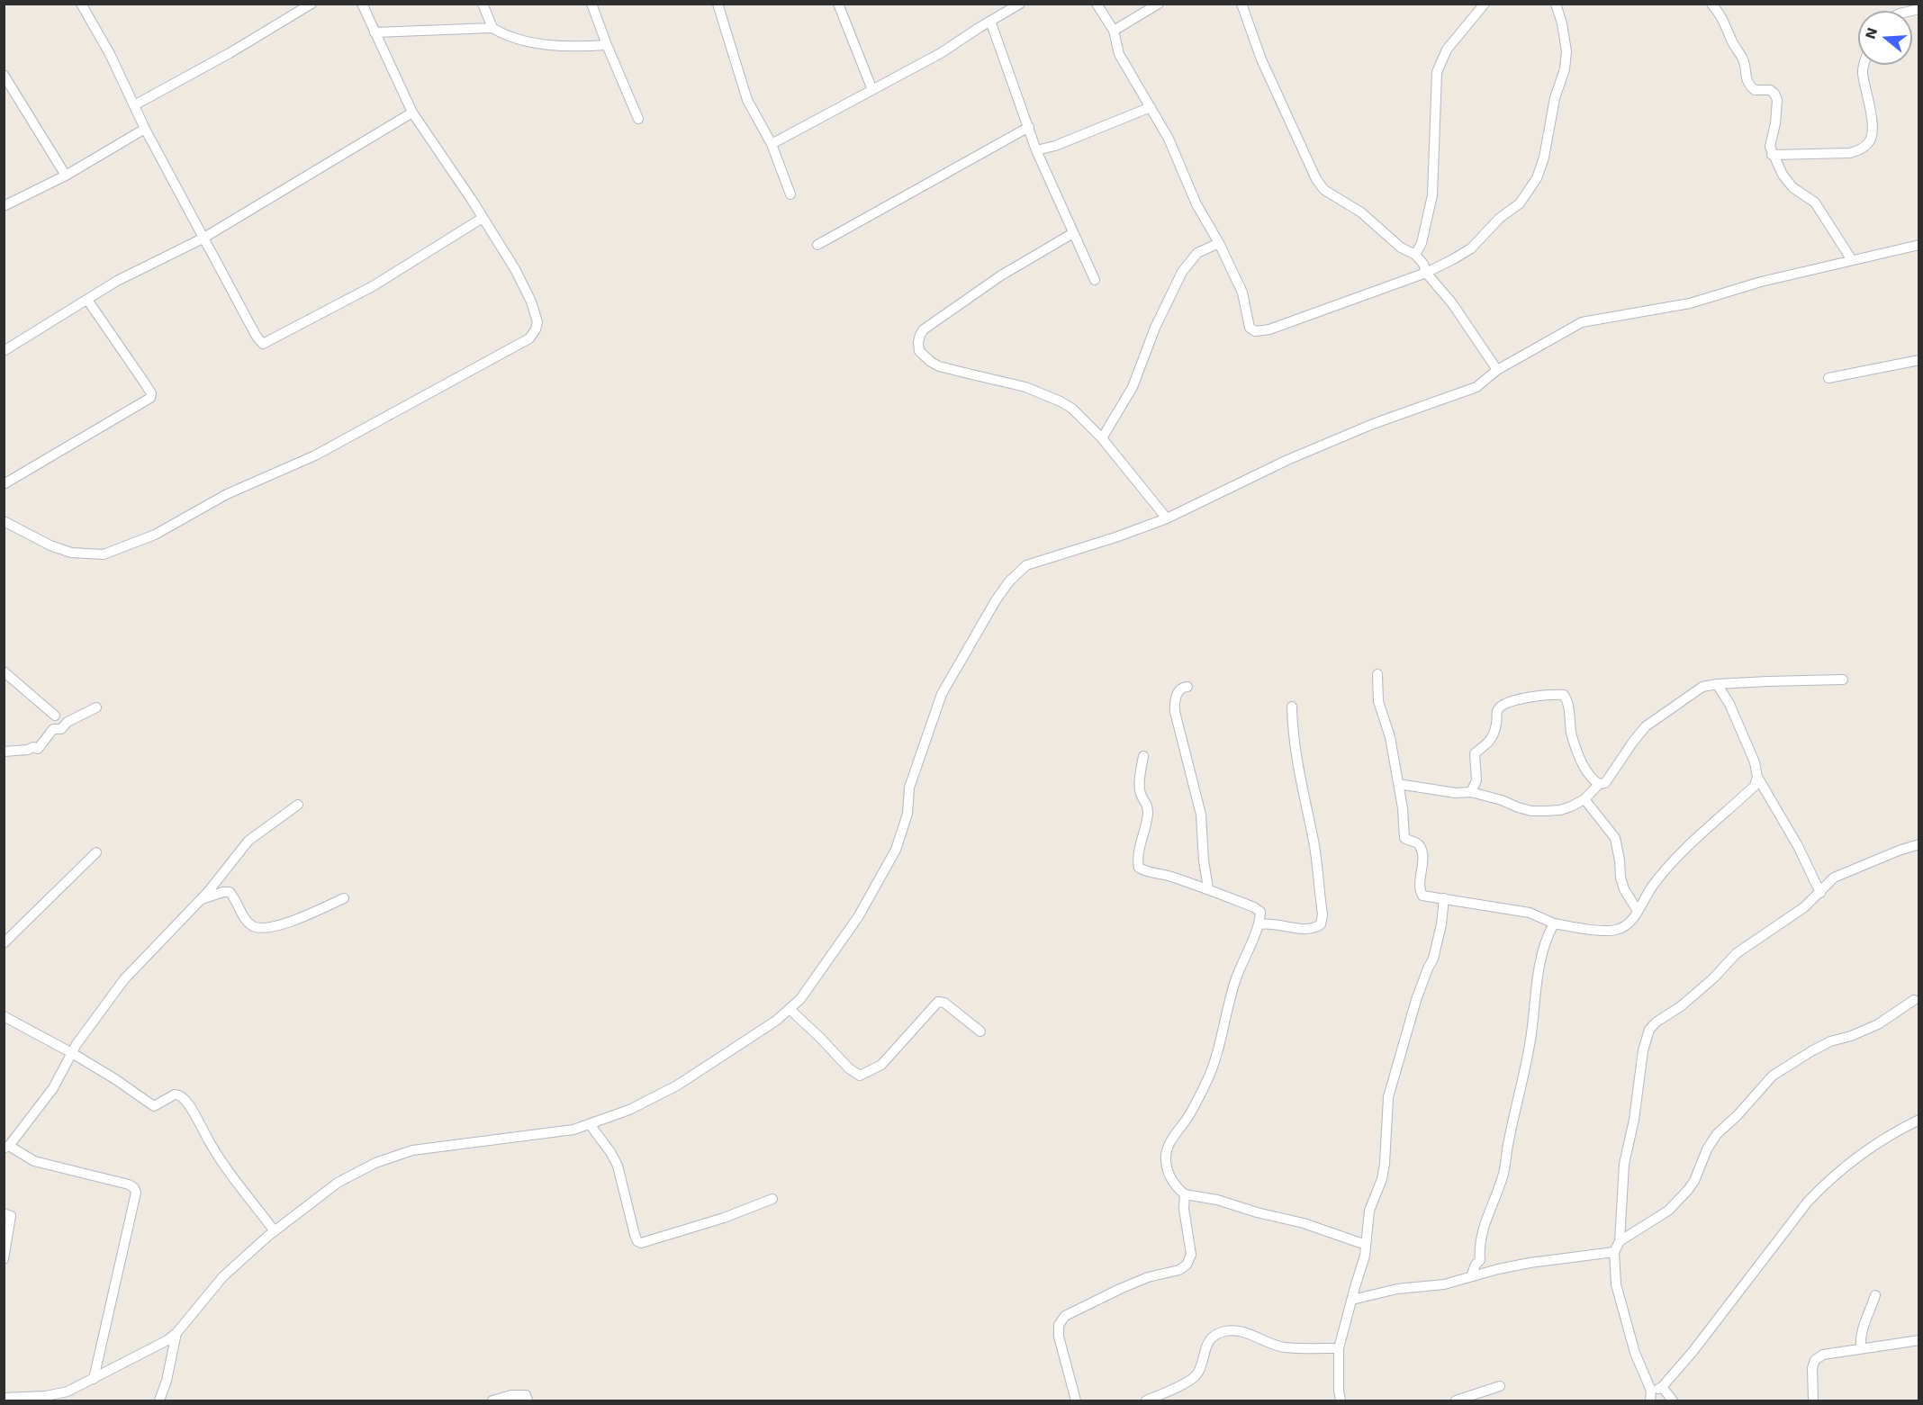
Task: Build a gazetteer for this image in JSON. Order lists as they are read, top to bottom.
{
  "north": "left"
}
